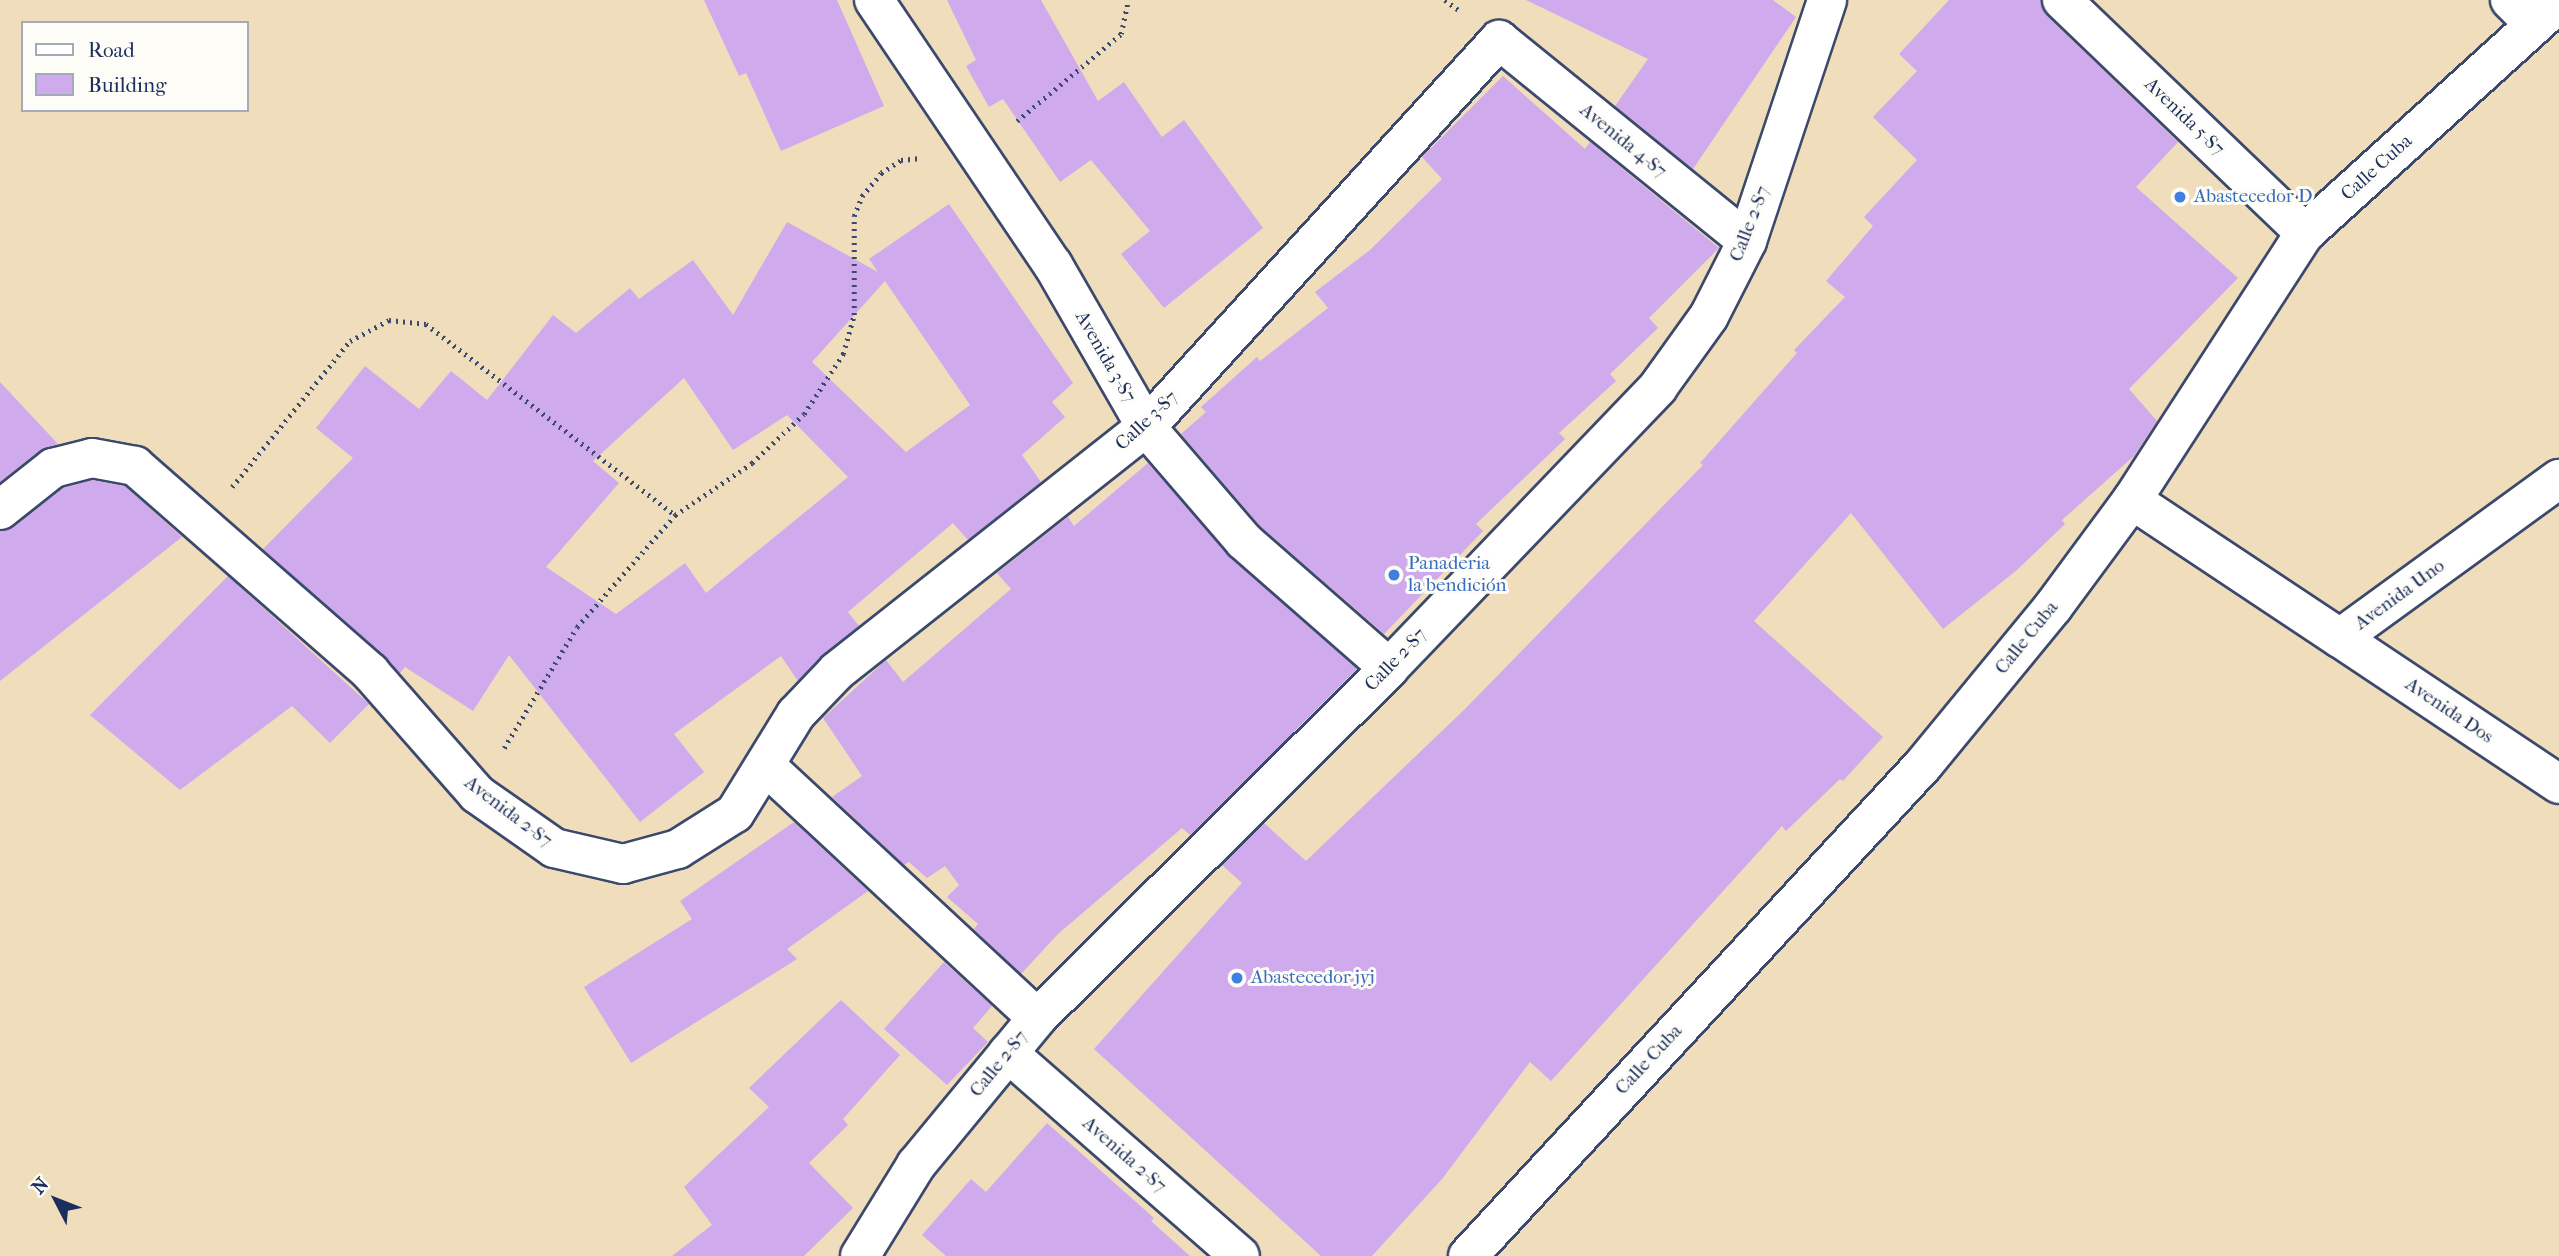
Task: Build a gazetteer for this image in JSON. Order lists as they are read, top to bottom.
{
  "streets": {
    "street": [
      "Avenida 5-S7",
      "Avenida 4-S7",
      "Calle Cuba",
      "Calle 2-S7",
      "Avenida 3-S7",
      "Calle 3-S7",
      "Avenida Uno",
      "Avenida Dos",
      "Avenida 2-S7"
    ]
  },
  "crossings": [
    ["Avenida 5-S7", "Calle Cuba"],
    ["Avenida 4-S7", "Calle 2-S7"],
    ["Avenida 4-S7", "Calle 3-S7"],
    ["Calle Cuba", "Avenida Uno"],
    ["Calle 2-S7", "Avenida 3-S7"],
    ["Calle 2-S7", "Avenida 2-S7"],
    ["Avenida 3-S7", "Calle 3-S7"],
    ["Calle 3-S7", "Avenida 2-S7"],
    ["Avenida Uno", "Avenida Dos"]
  ],
  "places": ["Abastecedor D", "Panaderia la bendición", "Abastecedor jyj"],
  "legend": ["Road", "Building"],
  "north": "top left"
}
